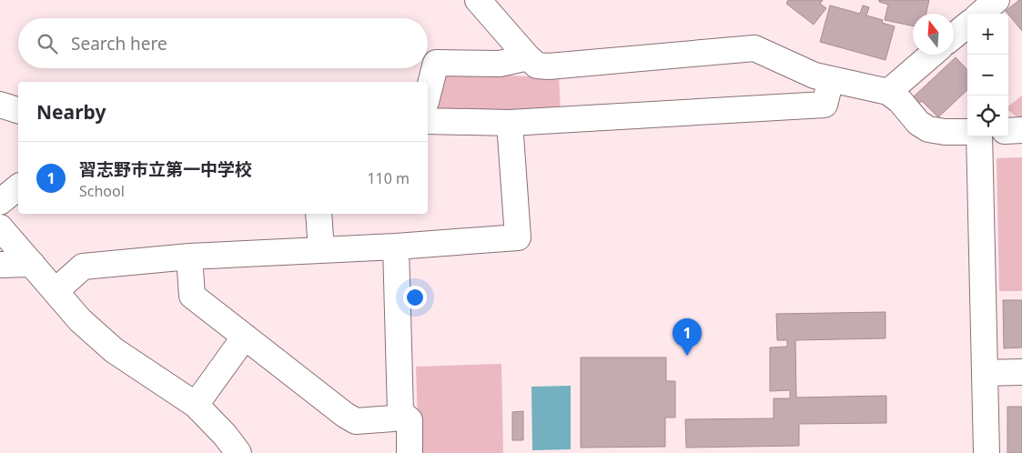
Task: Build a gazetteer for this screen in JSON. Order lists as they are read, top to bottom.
{
  "north": "top",
  "page": {
    "map_buttons": ["+", "−"],
    "search": "Search here",
    "heading": "Nearby",
    "list": [
      {
        "mark": "1",
        "name": "習志野市立第一中学校",
        "note": "School",
        "value": "110 m"
      }
    ],
    "pins": "1"
  }
}
